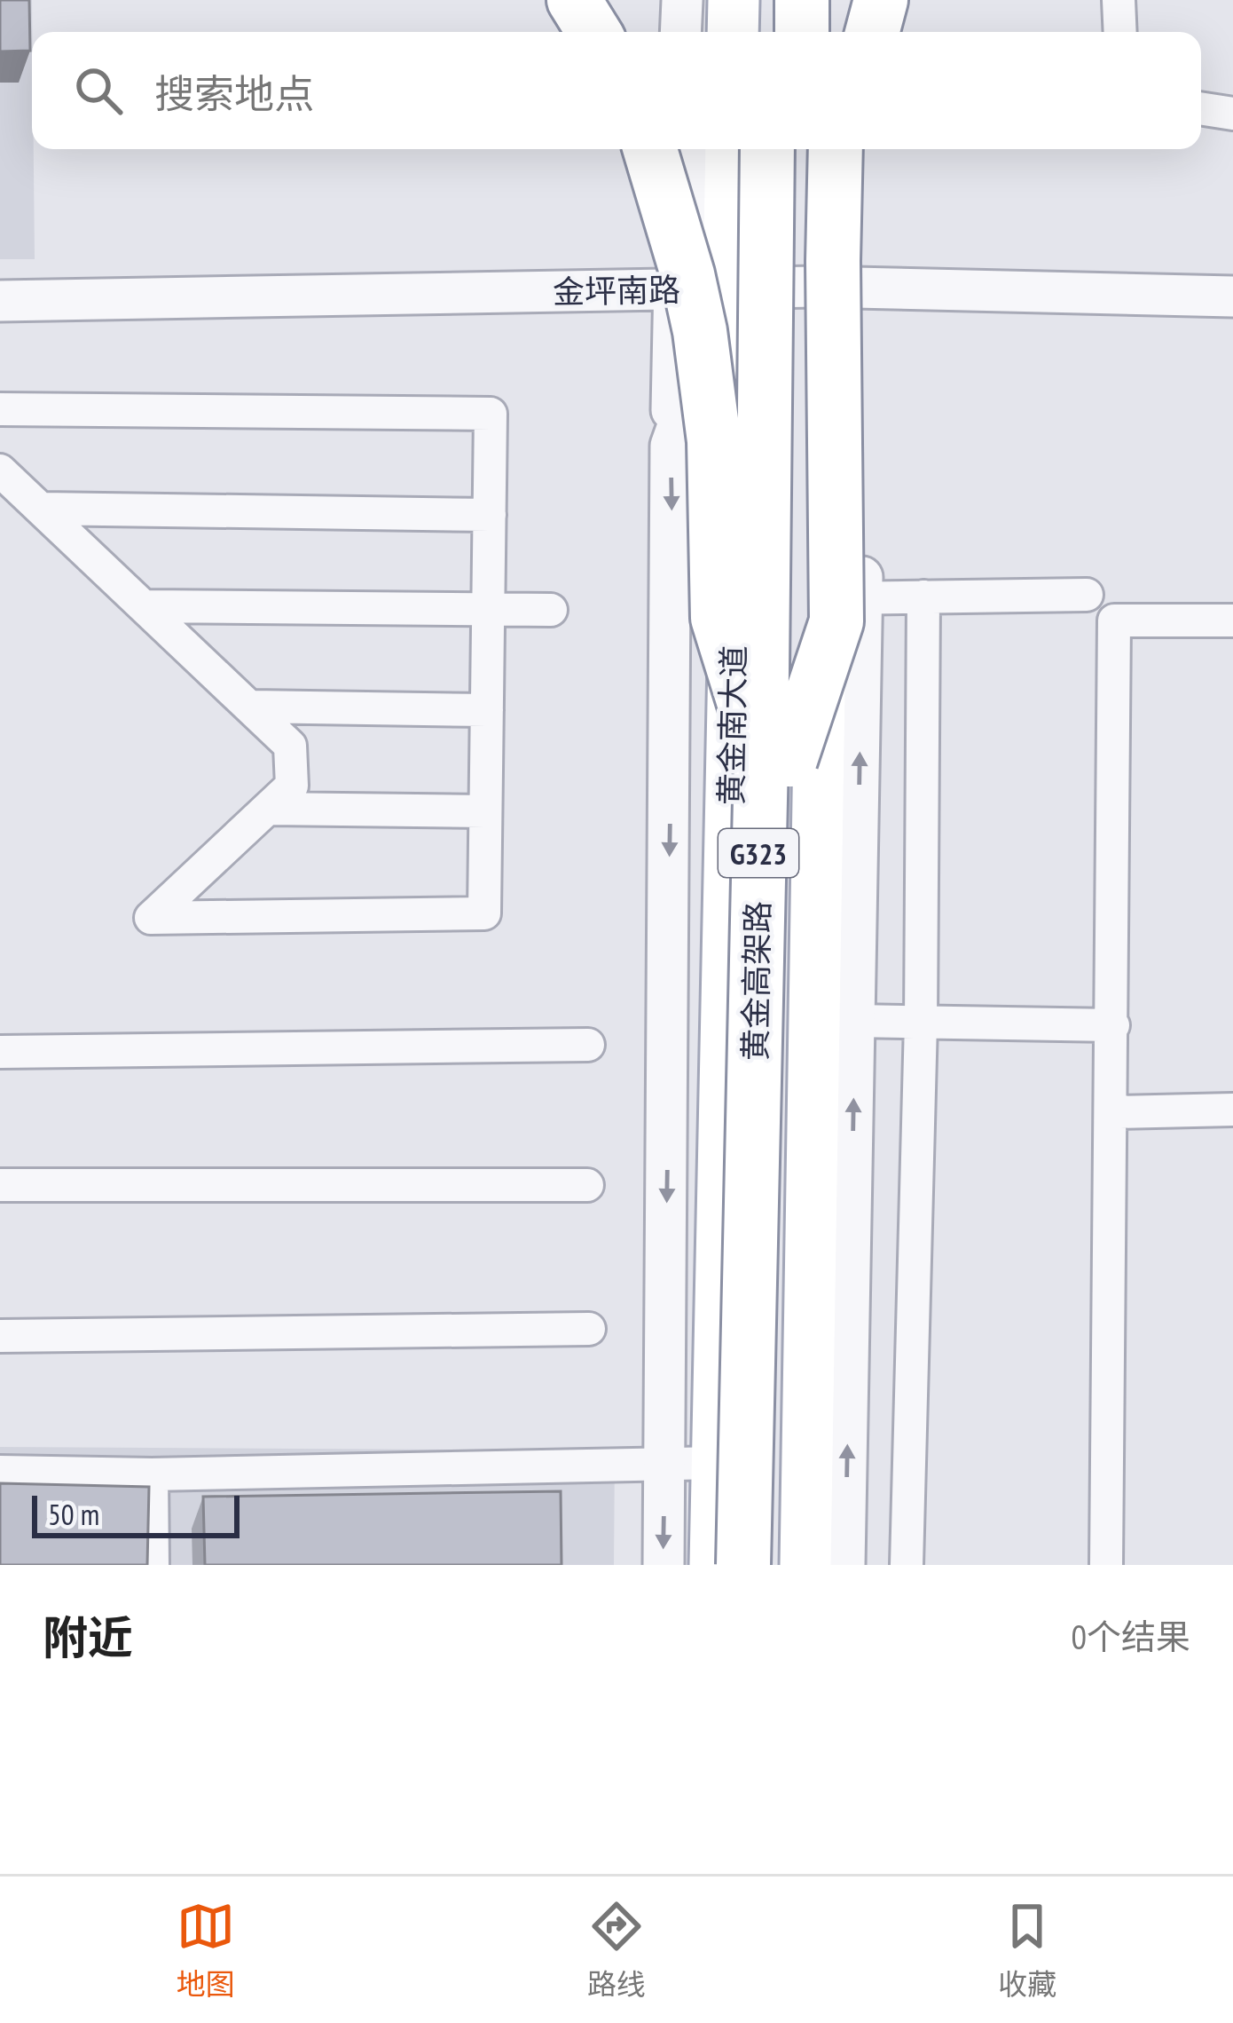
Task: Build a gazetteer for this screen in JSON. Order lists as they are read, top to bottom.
{
  "streets": {
    "highway": ["G323", "黄金高架路"],
    "main road": ["黄金南大道"],
    "street": ["金坪南路"]
  },
  "crossings": [
    ["金坪南路", "黄金南大道"]
  ],
  "scale_bar": "50 m",
  "page": {
    "search": "搜索地点",
    "scale": "50 m",
    "heading": ["附近", "0个结果"],
    "nav": ["地图", "路线", "收藏"]
  }
}
